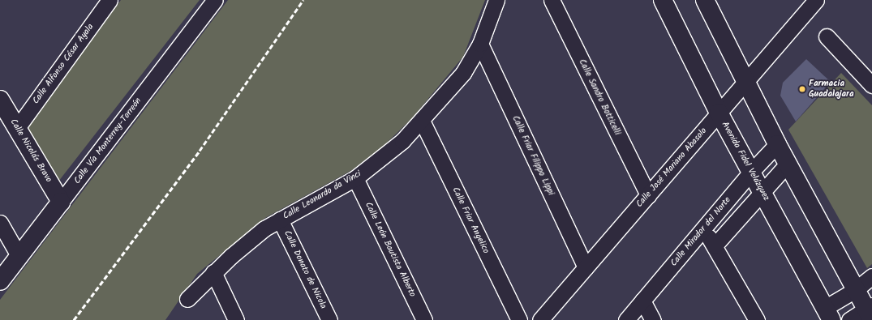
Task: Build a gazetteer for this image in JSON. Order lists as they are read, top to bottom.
{
  "streets": {
    "street": [
      "Calle Alfonso César Ayala",
      "Calle Sandro Botticelli",
      "Calle Vía Monterrey-Torreón",
      "Calle Nicolás Bravo",
      "Calle Friar Filippo Lippi",
      "Avenida Fidel Velázquez",
      "Calle José Mariano Abasolo",
      "Calle Leonardo da Vinci",
      "Calle Friar Angelico",
      "Calle Mirador del Norte",
      "Calle León Bautista Alberto",
      "Calle Donato de Nicola"
    ]
  },
  "crossings": [
    ["Calle Alfonso César Ayala", "Calle Nicolás Bravo"],
    ["Calle Sandro Botticelli", "Calle José Mariano Abasolo"],
    ["Calle Vía Monterrey-Torreón", "Calle Nicolás Bravo"],
    ["Calle Friar Filippo Lippi", "Calle José Mariano Abasolo"],
    ["Calle Friar Filippo Lippi", "Calle Leonardo da Vinci"],
    ["Avenida Fidel Velázquez", "Calle José Mariano Abasolo"],
    ["Avenida Fidel Velázquez", "Calle Mirador del Norte"],
    ["Calle Leonardo da Vinci", "Calle Friar Angelico"],
    ["Calle Leonardo da Vinci", "Calle León Bautista Alberto"],
    ["Calle Leonardo da Vinci", "Calle Donato de Nicola"]
  ],
  "places": ["Farmacia Guadalajara"]
}
